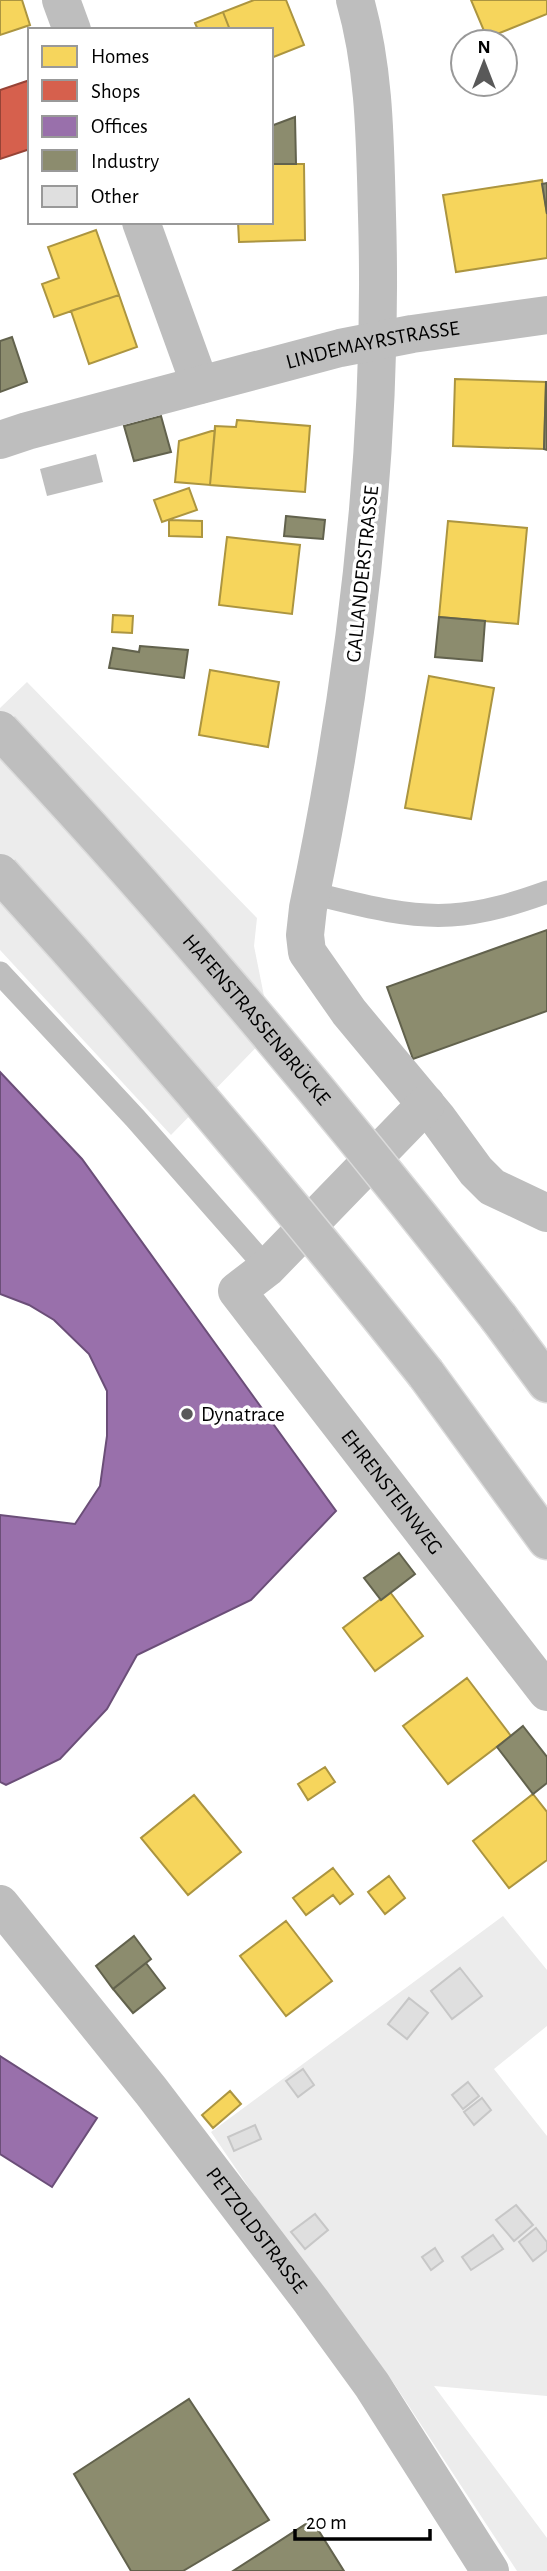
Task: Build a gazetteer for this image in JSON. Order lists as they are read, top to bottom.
{
  "streets": {
    "main road": [
      "LINDEMAYRSTRASSE",
      "GALLANDERSTRASSE",
      "HAFENSTRASSENBRÜCKE",
      "EHRENSTEINWEG",
      "PETZOLDSTRASSE"
    ]
  },
  "crossings": [
    ["LINDEMAYRSTRASSE", "GALLANDERSTRASSE"]
  ],
  "places": ["Dynatrace"],
  "legend": [
    "Homes",
    "Shops",
    "Offices",
    "Industry",
    "Other"
  ],
  "scale_bar": "20 m",
  "north": "top"
}
